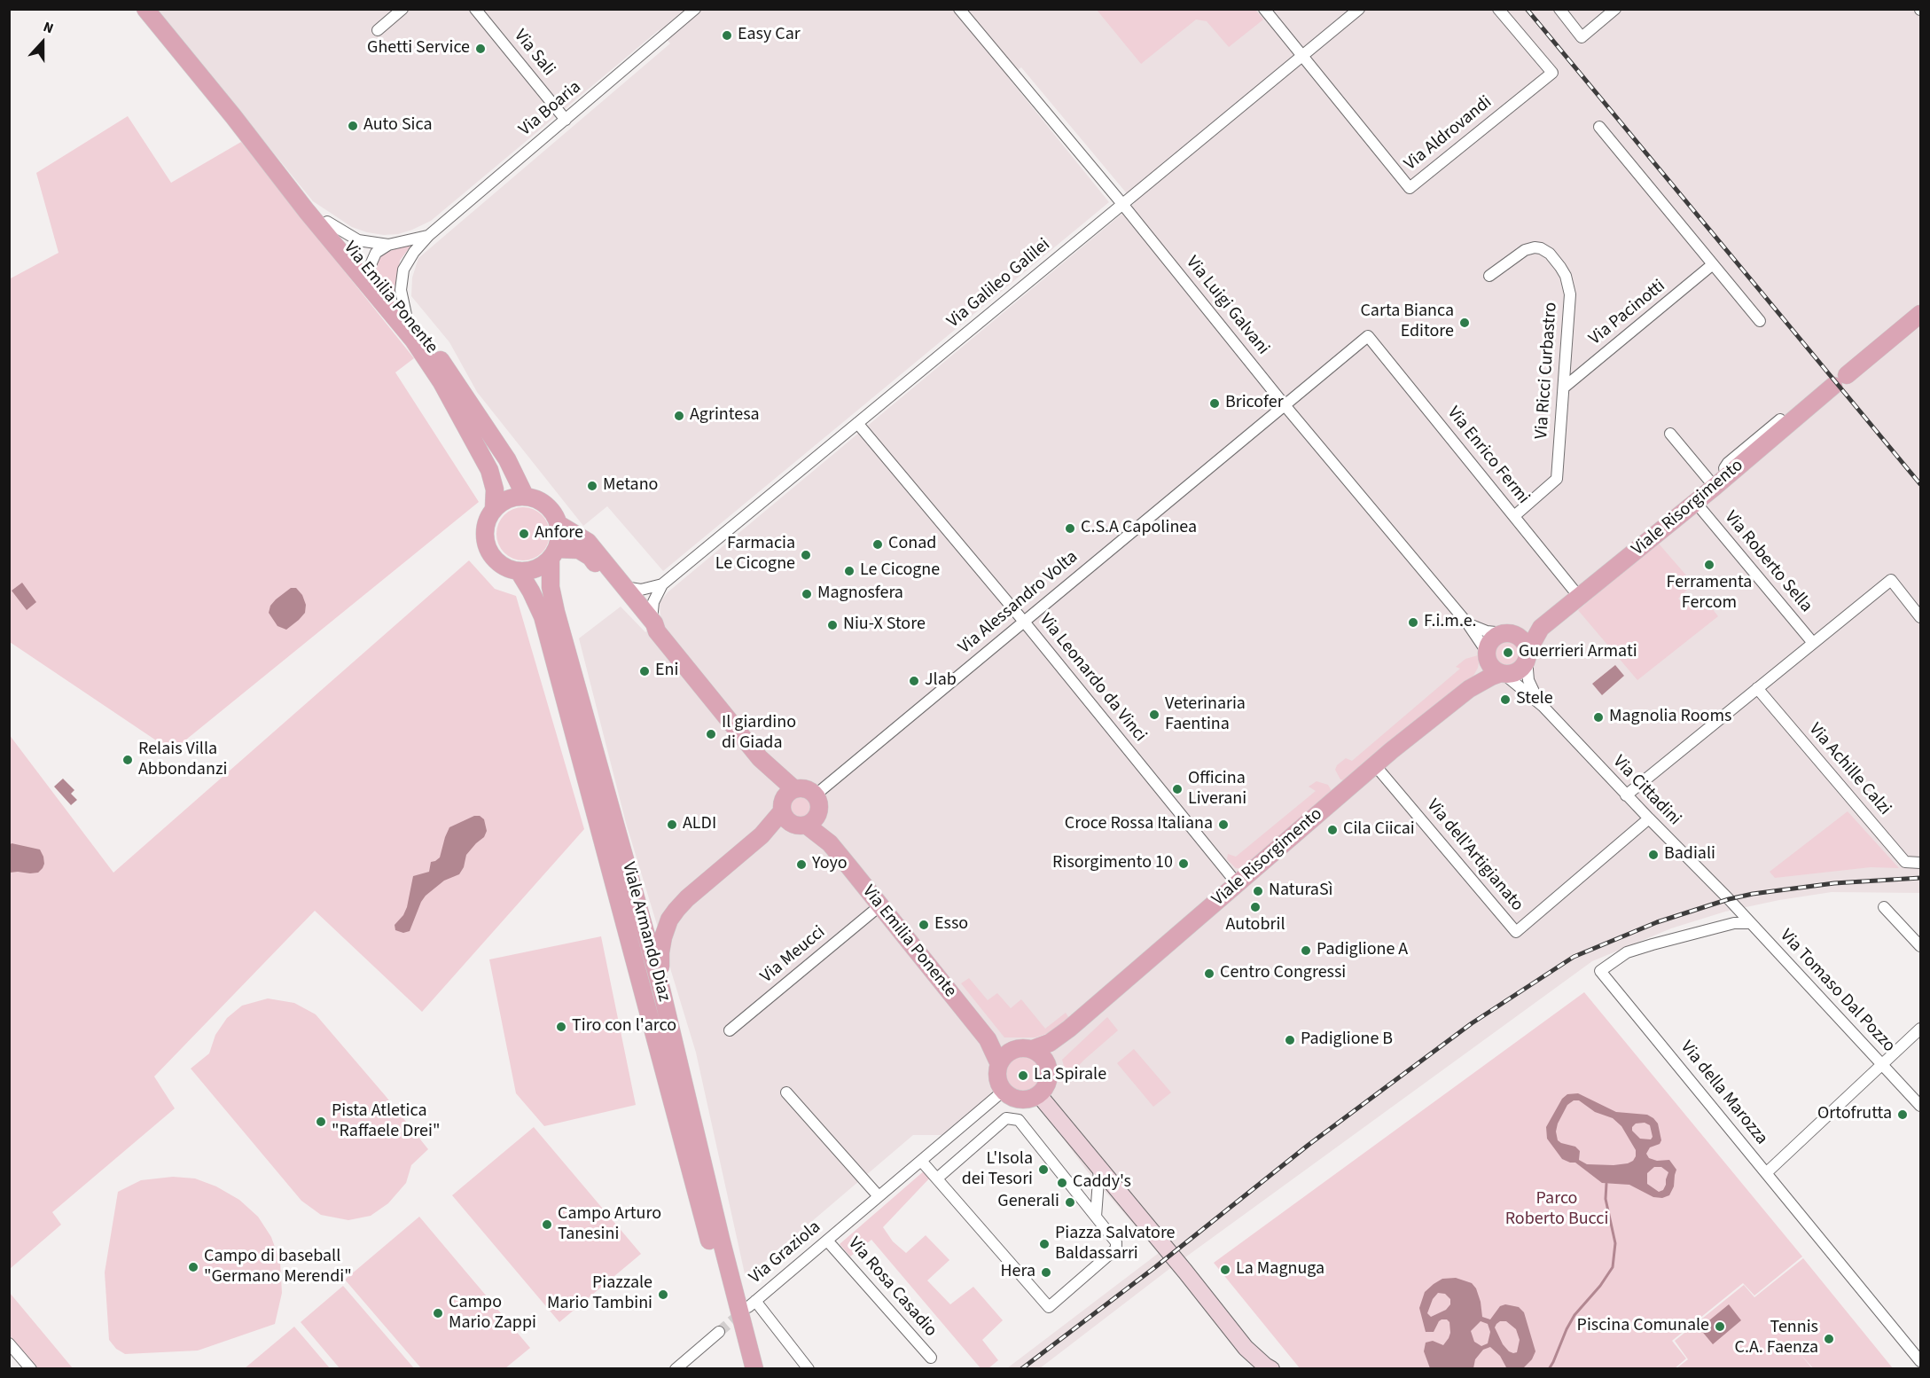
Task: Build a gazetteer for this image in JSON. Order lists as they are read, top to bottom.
{
  "streets": {
    "main road": ["Via Emilia Ponente", "Viale Risorgimento", "Viale Armando Diaz"],
    "street": [
      "Via Sali",
      "Via Boaria",
      "Via Aldrovandi",
      "Via Galileo Galilei",
      "Via Luigi Galvani",
      "Via Pacinotti",
      "Via Ricci Curbastro",
      "Via Enrico Fermi",
      "Via Roberto Sella",
      "Via Alessandro Volta",
      "Via Leonardo da Vinci",
      "Via Achille Calzi",
      "Via Cittadini",
      "Via dell'Artigianato",
      "Via Meucci",
      "Via Tomaso Dal Pozzo",
      "Via della Marozza",
      "Via Graziola",
      "Via Rosa Casadio"
    ]
  },
  "crossings": [
    ["Via Sali", "Via Boaria"],
    ["Via Boaria", "Via Emilia Ponente"],
    ["Via Aldrovandi", "Via Galileo Galilei"],
    ["Via Galileo Galilei", "Via Emilia Ponente"],
    ["Via Galileo Galilei", "Via Luigi Galvani"],
    ["Via Galileo Galilei", "Via Leonardo da Vinci"],
    ["Via Emilia Ponente", "Viale Risorgimento"],
    ["Via Emilia Ponente", "Viale Armando Diaz"],
    ["Via Emilia Ponente", "Via Meucci"],
    ["Via Emilia Ponente", "Via Graziola"],
    ["Via Luigi Galvani", "Viale Risorgimento"],
    ["Via Luigi Galvani", "Via Alessandro Volta"],
    ["Via Luigi Galvani", "Via Cittadini"],
    ["Via Pacinotti", "Via Ricci Curbastro"],
    ["Via Ricci Curbastro", "Via Enrico Fermi"],
    ["Via Enrico Fermi", "Viale Risorgimento"],
    ["Via Enrico Fermi", "Via Alessandro Volta"],
    ["Viale Risorgimento", "Via Roberto Sella"],
    ["Viale Risorgimento", "Via Leonardo da Vinci"],
    ["Viale Risorgimento", "Via Cittadini"],
    ["Viale Risorgimento", "Via dell'Artigianato"],
    ["Viale Risorgimento", "Via Graziola"],
    ["Via Alessandro Volta", "Via Leonardo da Vinci"],
    ["Via Cittadini", "Via dell'Artigianato"],
    ["Via Cittadini", "Via Tomaso Dal Pozzo"],
    ["Via Tomaso Dal Pozzo", "Via della Marozza"],
    ["Via Graziola", "Via Rosa Casadio"]
  ],
  "parks": ["Parco Roberto Bucci"],
  "places": [
    "Easy Car",
    "Ghetti Service",
    "Auto Sica",
    "Carta Bianca Editore",
    "Bricofer",
    "Agrintesa",
    "Metano",
    "C.S.A Capolinea",
    "Anfore",
    "Conad",
    "Farmacia Le Cicogne",
    "Ferramenta Fercom",
    "Le Cicogne",
    "Magnosfera",
    "F.i.m.e.",
    "Niu-X Store",
    "Guerrieri Armati",
    "Eni",
    "Jlab",
    "Stele",
    "Veterinaria Faentina",
    "Magnolia Rooms",
    "Il giardino di Giada",
    "Relais Villa Abbondanzi",
    "Officina Liverani",
    "ALDI",
    "Croce Rossa Italiana",
    "Cila Ciicai",
    "Badiali",
    "Risorgimento 10",
    "Yoyo",
    "NaturaSì",
    "Autobril",
    "Esso",
    "Padiglione A",
    "Centro Congressi",
    "Tiro con l'arco",
    "Padiglione B",
    "La Spirale",
    "Ortofrutta",
    "Pista Atletica \"Raffaele Drei\"",
    "L'Isola dei Tesori",
    "Caddy's",
    "Generali",
    "Campo Arturo Tanesini",
    "Piazza Salvatore Baldassarri",
    "Campo di baseball \"Germano Merendi\"",
    "La Magnuga",
    "Hera",
    "Piazzale Mario Tambini",
    "Campo Mario Zappi",
    "Piscina Comunale",
    "Tennis C.A. Faenza"
  ],
  "north": "top"
}
